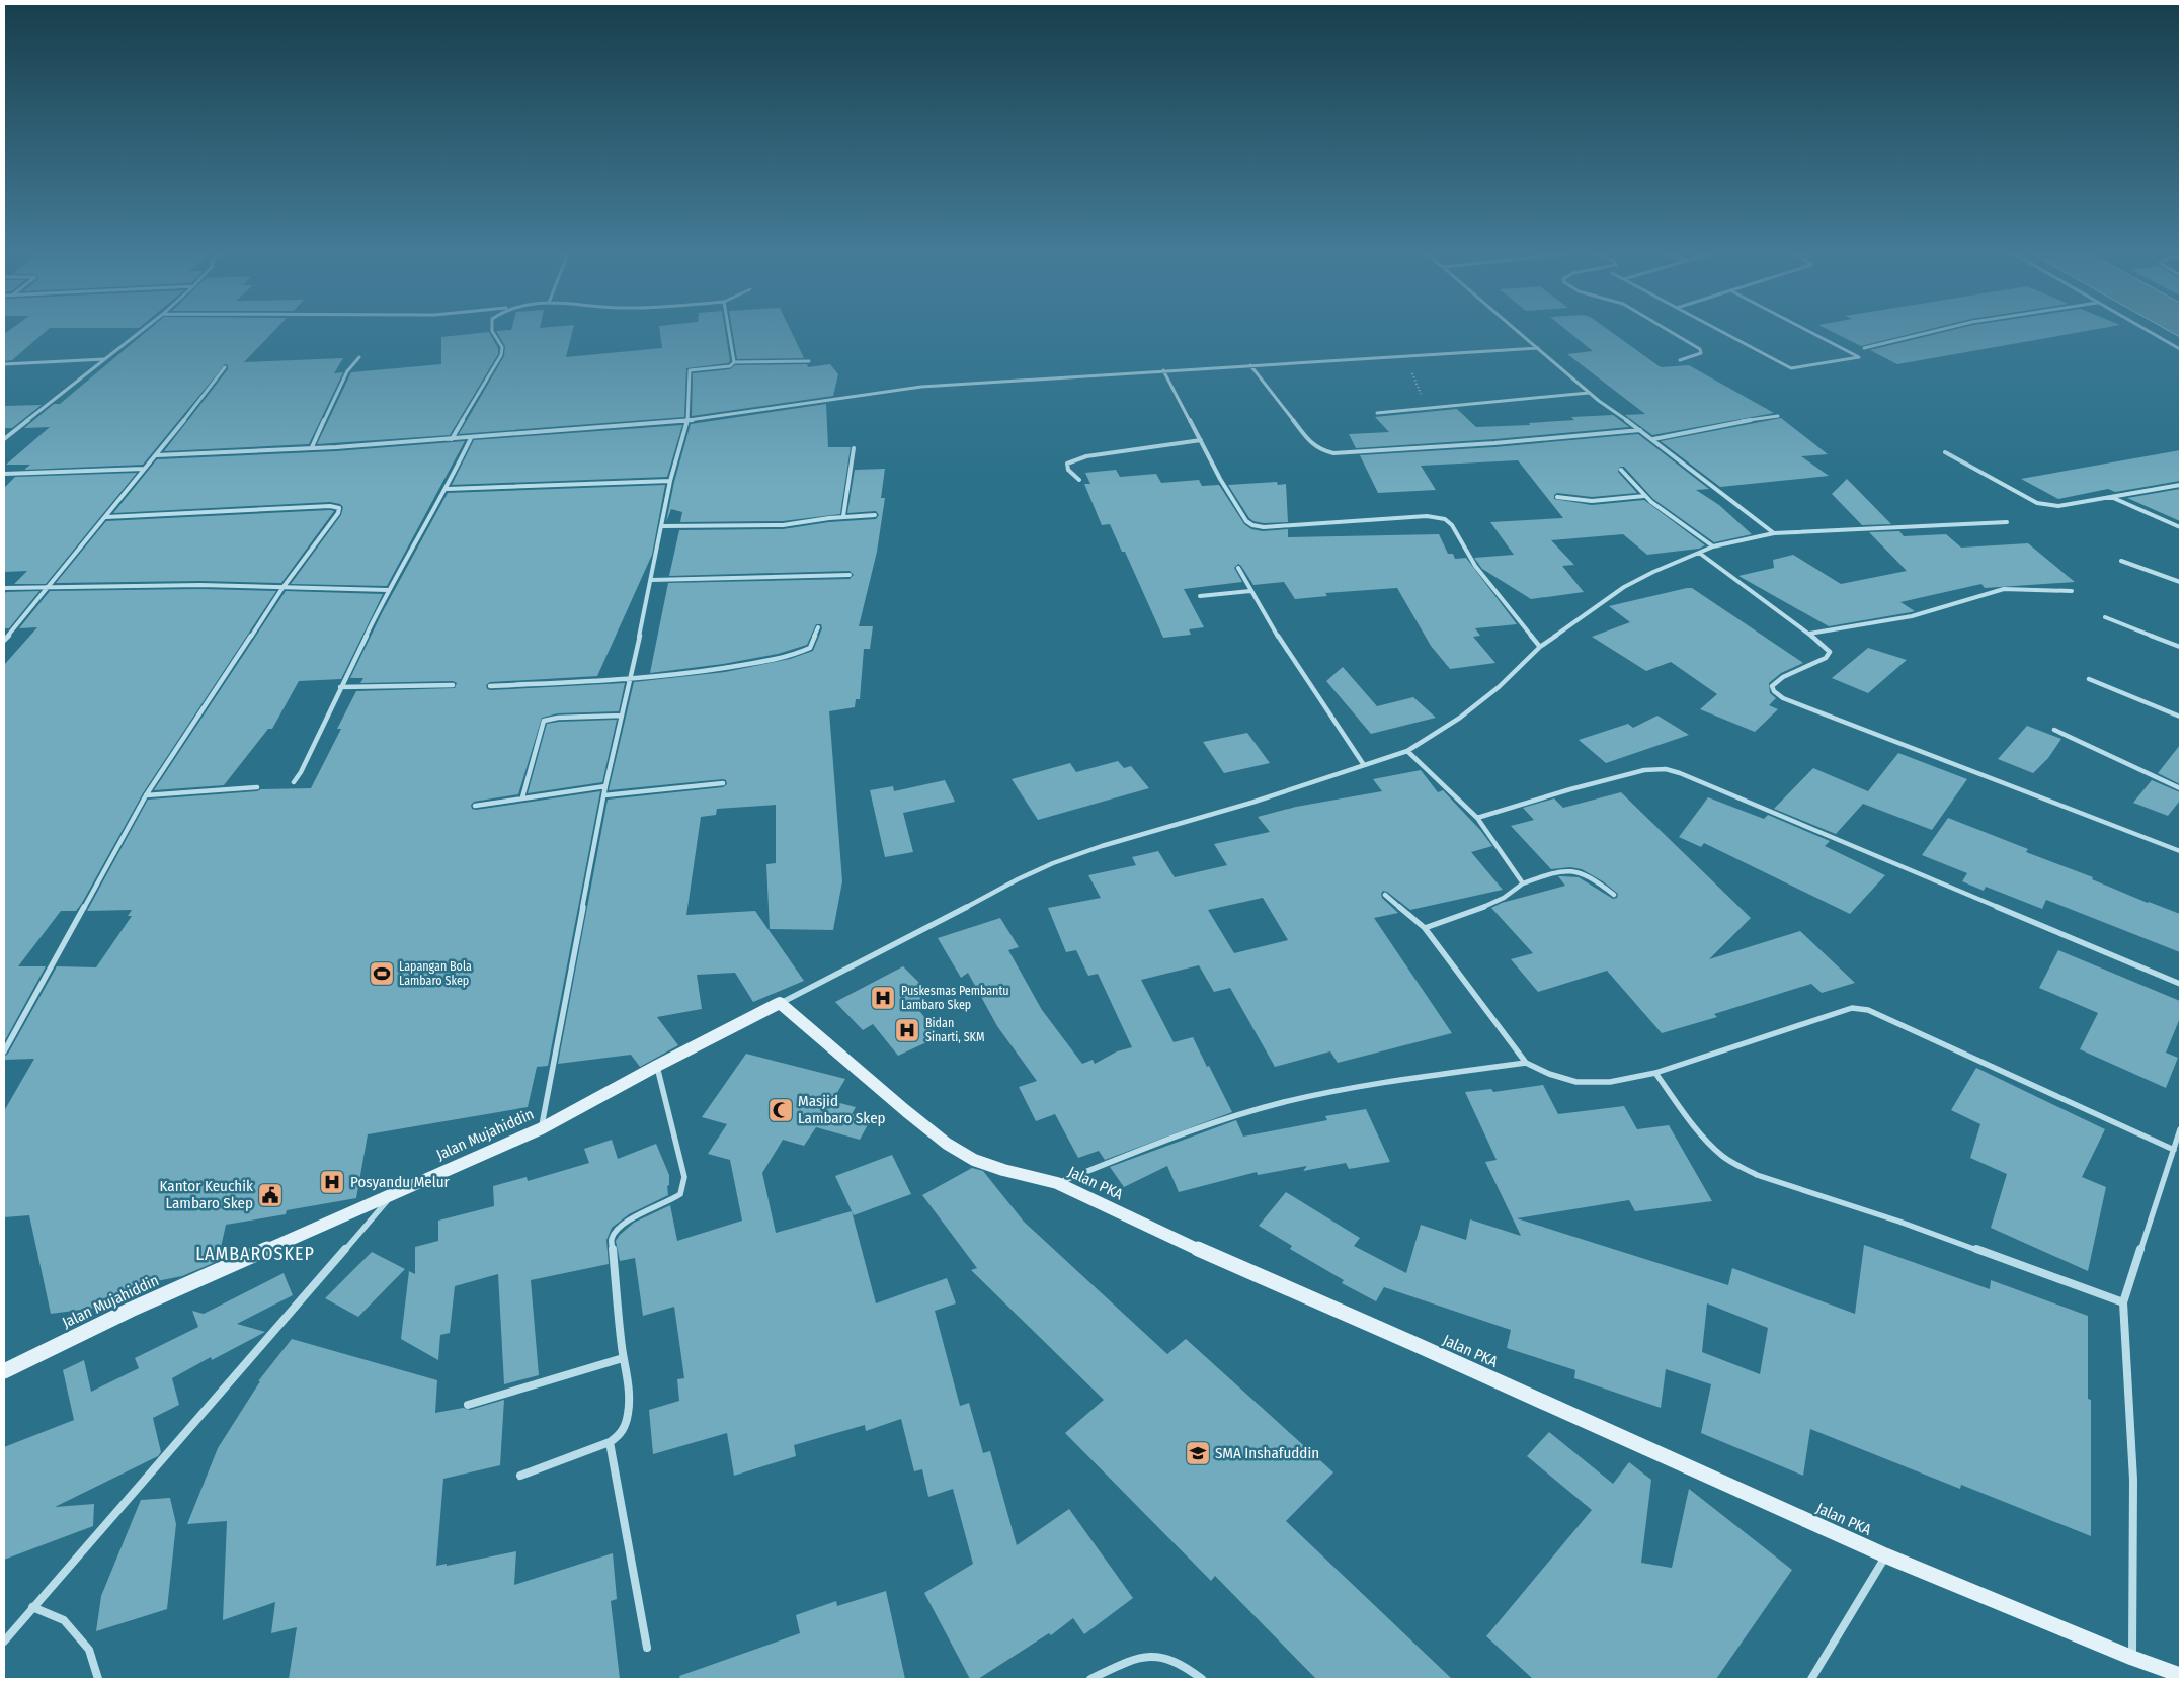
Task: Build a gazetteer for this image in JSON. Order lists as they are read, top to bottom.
{
  "streets": {
    "street": ["Jalan Mujahiddin", "Jalan PKA"]
  },
  "crossings": [
    ["Jalan Mujahiddin", "Jalan PKA"]
  ],
  "districts": ["LAMBAROSKEP"],
  "places": {
    "sports": ["Lapangan Bola Lambaro Skep"],
    "hospital": ["Puskesmas Pembantu Lambaro Skep", "Bidan Sinarti, SKM", "Posyandu Melur"],
    "mosque": ["Masjid Lambaro Skep"],
    "public building": ["Kantor Keuchik Lambaro Skep"],
    "school or university": ["SMA Inshafuddin"]
  }
}
